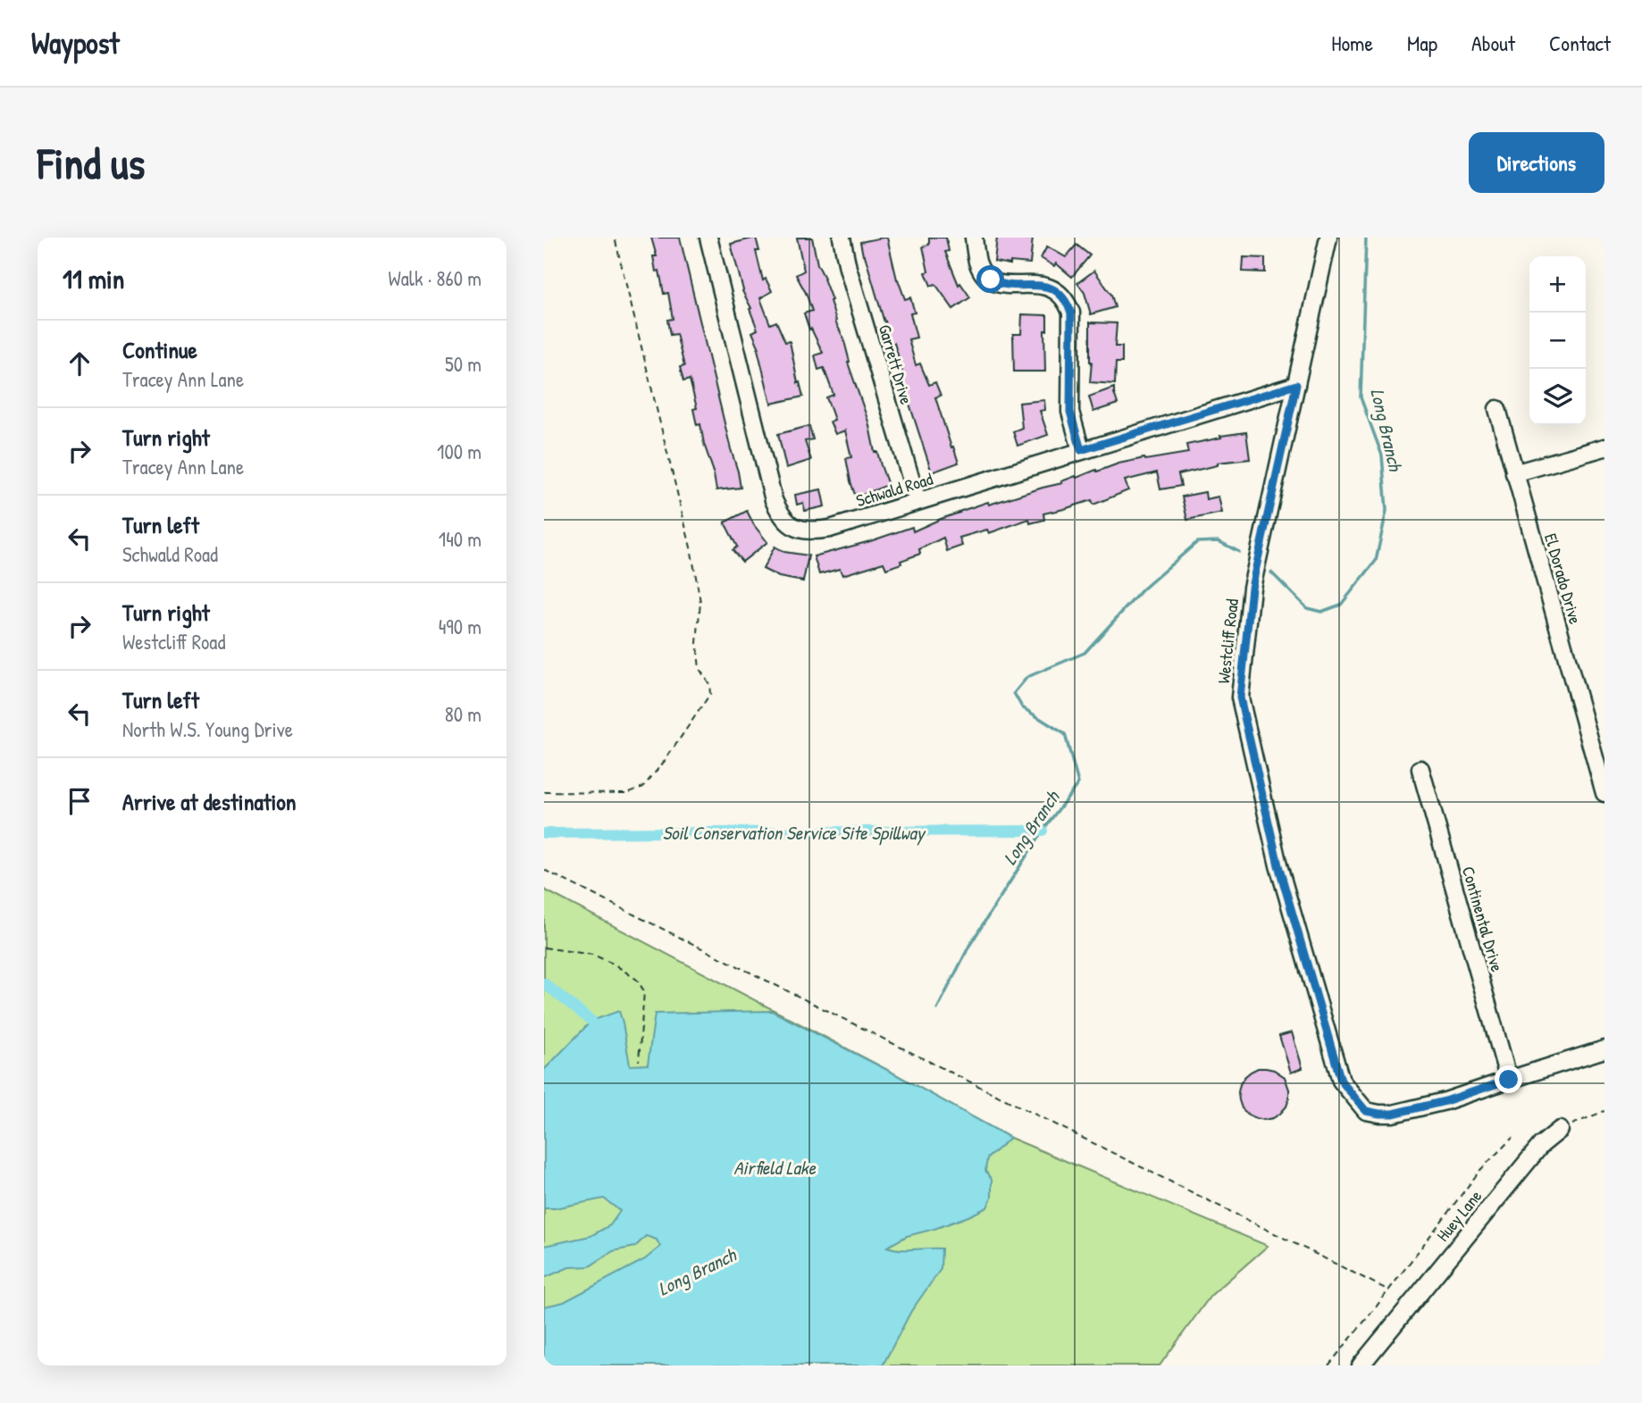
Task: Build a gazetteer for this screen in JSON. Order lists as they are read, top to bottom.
{
  "streets": {
    "street": [
      "Garrett Drive",
      "Schwald Road",
      "El Dorado Drive",
      "Westcliff Road",
      "Continental Drive",
      "Huey Lane"
    ]
  },
  "crossings": [
    ["Garrett Drive", "Schwald Road"],
    ["Schwald Road", "Westcliff Road"],
    ["Westcliff Road", "Continental Drive"]
  ],
  "water": ["Long Branch", "Soil Conservation Service Site Spillway", "Airfield Lake"],
  "page": {
    "header": "Waypost",
    "nav": [
      "Home",
      "Map",
      "About",
      "Contact"
    ],
    "buttons": "Directions",
    "title": "Find us",
    "heading": ["11 min", "Walk · 860 m"],
    "map_buttons": ["+", "−"],
    "list": [
      ["Continue", "Tracey Ann Lane", "50 m"],
      ["Turn right", "Tracey Ann Lane", "100 m"],
      ["Turn left", "Schwald Road", "140 m"],
      ["Turn right", "Westcliff Road", "490 m"],
      ["Turn left", "North W.S. Young Drive", "80 m"],
      "Arrive at destination"
    ]
  }
}
